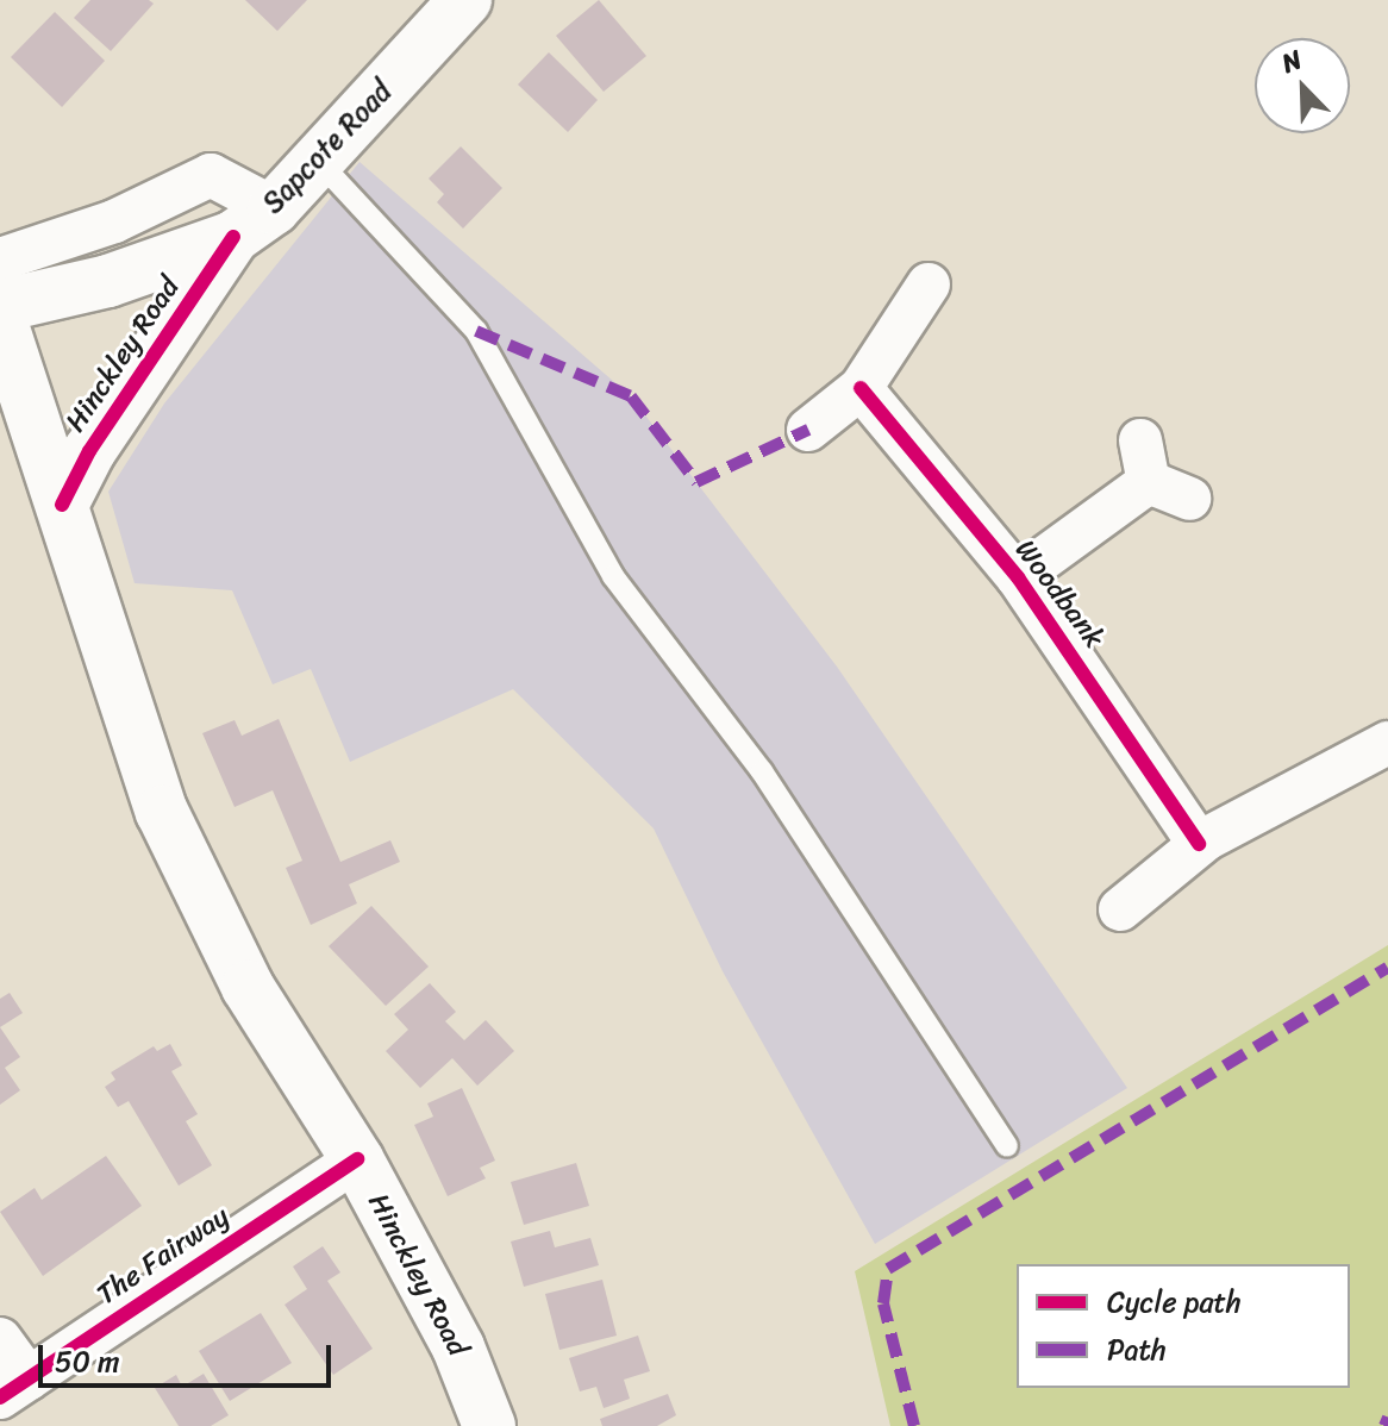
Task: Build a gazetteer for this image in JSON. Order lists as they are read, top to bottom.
{
  "streets": {
    "main road": ["Sapcote Road", "Hinckley Road"],
    "street": ["Woodbank", "The Fairway"]
  },
  "crossings": [
    ["Sapcote Road", "Hinckley Road"],
    ["Hinckley Road", "The Fairway"]
  ],
  "legend": ["Cycle path", "Path"],
  "scale_bar": "50 m",
  "north": "top left"
}
